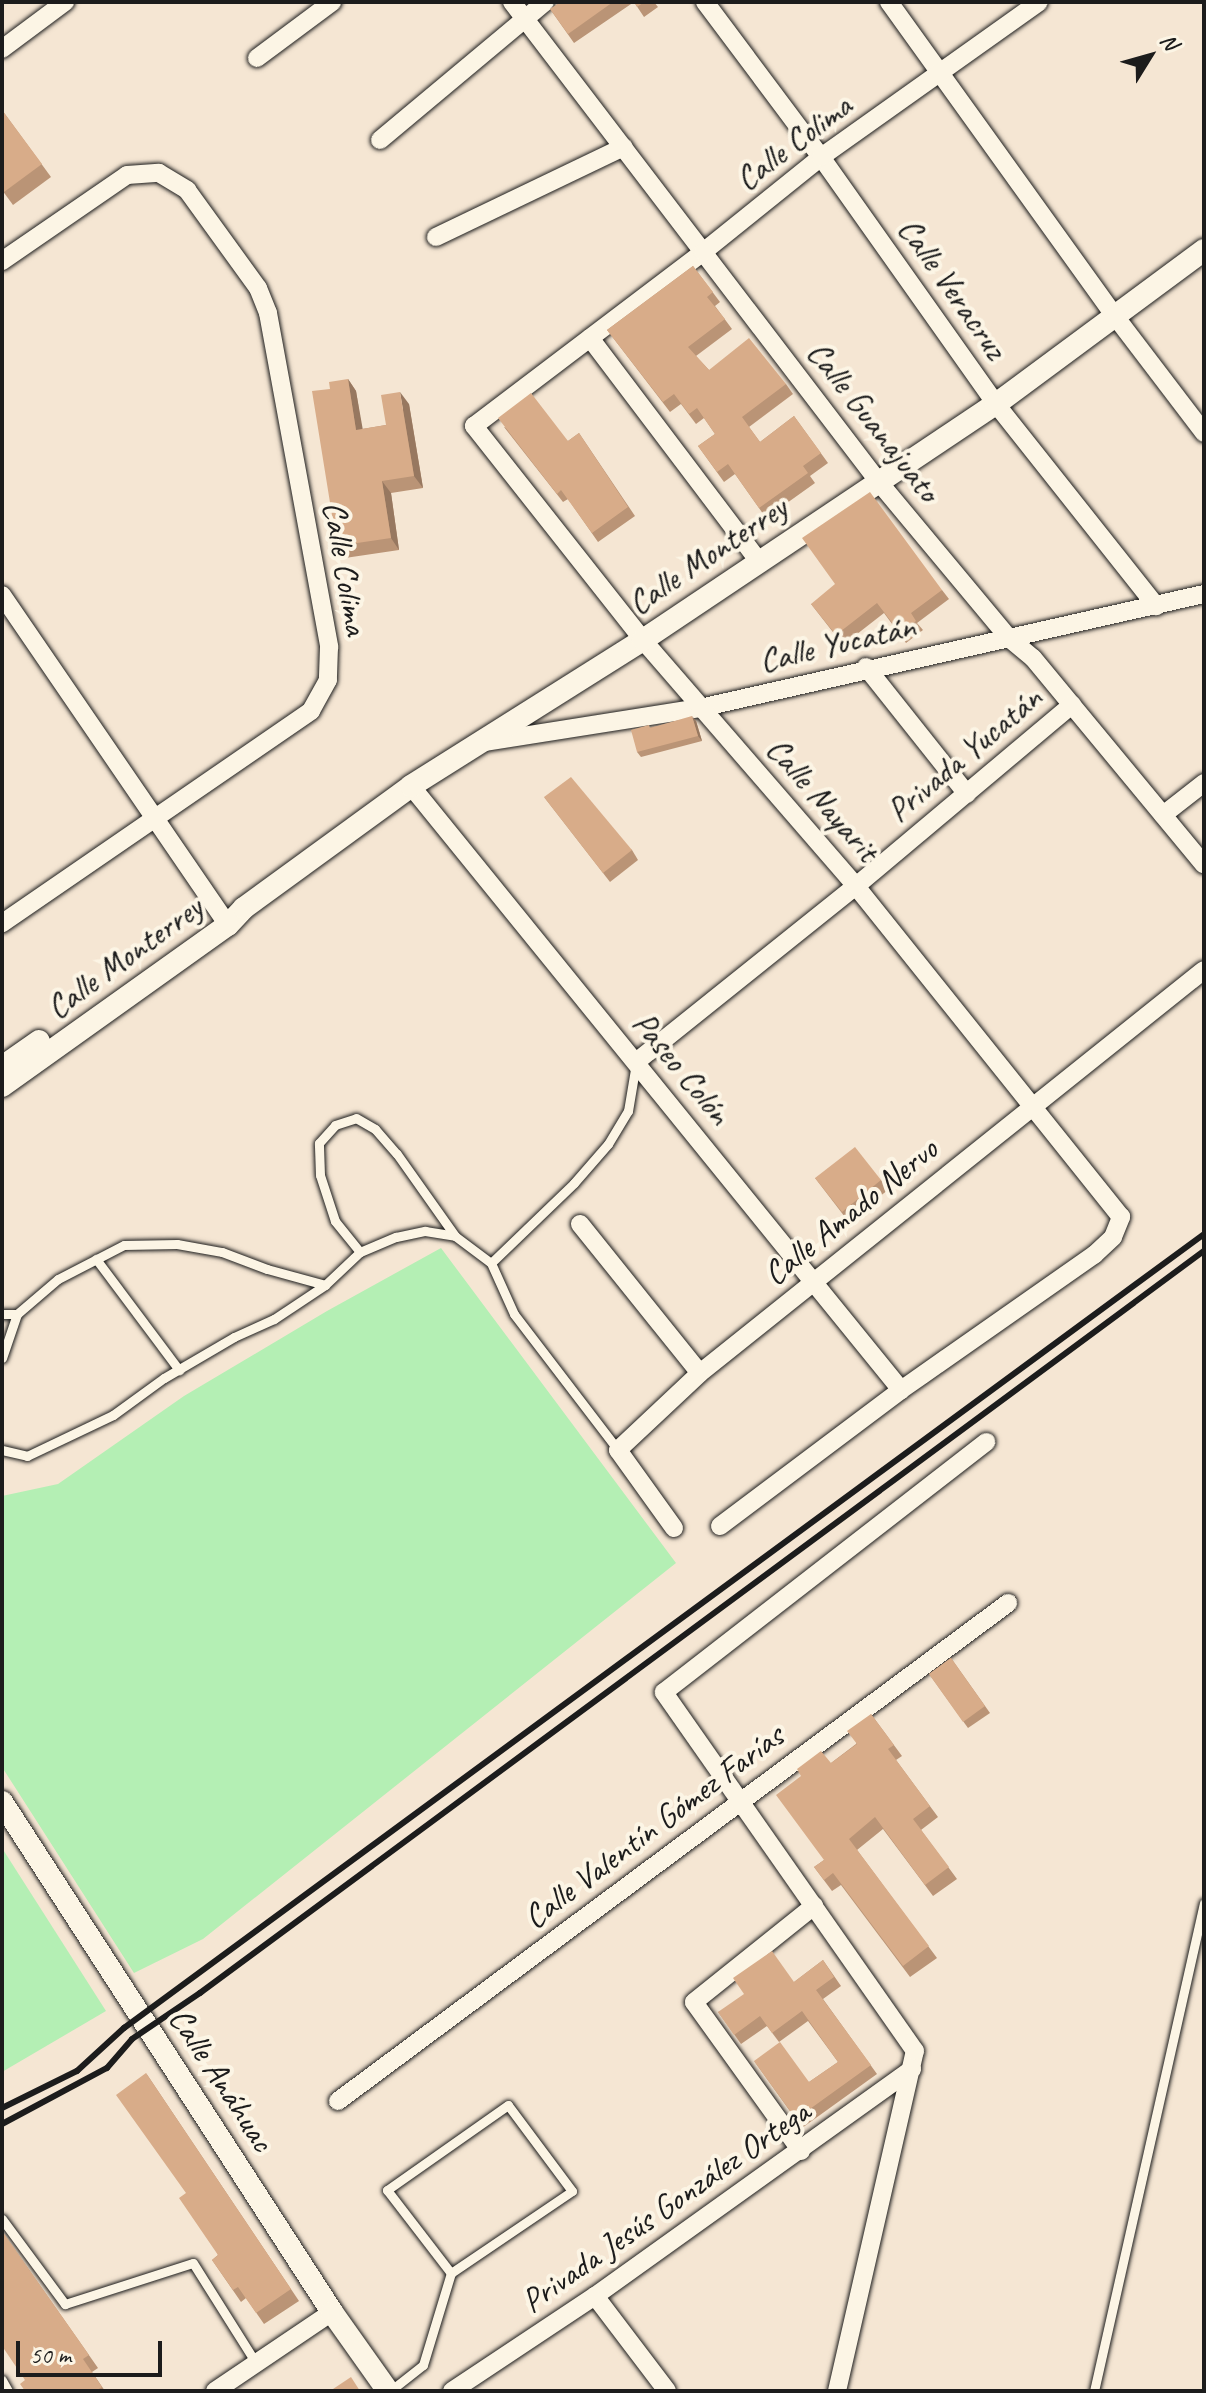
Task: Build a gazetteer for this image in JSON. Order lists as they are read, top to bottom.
{
  "streets": {
    "street": [
      "Calle Colima",
      "Calle Veracruz",
      "Calle Guanajuato",
      "Calle Monterrey",
      "Calle Yucatán",
      "Privada Yucatán",
      "Calle Nayarit",
      "Paseo Colón",
      "Calle Amado Nervo",
      "Calle Valentín Gómez Farías",
      "Calle Anáhuac",
      "Privada Jesús González Ortega"
    ]
  },
  "crossings": [
    ["Calle Colima", "Calle Veracruz"],
    ["Calle Colima", "Calle Guanajuato"],
    ["Calle Colima", "Calle Nayarit"],
    ["Calle Veracruz", "Calle Monterrey"],
    ["Calle Veracruz", "Calle Yucatán"],
    ["Calle Guanajuato", "Calle Monterrey"],
    ["Calle Guanajuato", "Calle Yucatán"],
    ["Calle Guanajuato", "Privada Yucatán"],
    ["Calle Monterrey", "Calle Yucatán"],
    ["Calle Monterrey", "Calle Nayarit"],
    ["Calle Monterrey", "Paseo Colón"],
    ["Calle Yucatán", "Calle Nayarit"],
    ["Privada Yucatán", "Calle Nayarit"],
    ["Privada Yucatán", "Paseo Colón"],
    ["Calle Nayarit", "Paseo Colón"],
    ["Calle Nayarit", "Calle Amado Nervo"],
    ["Paseo Colón", "Calle Amado Nervo"]
  ],
  "scale_bar": "50 m",
  "north": "top right"
}
